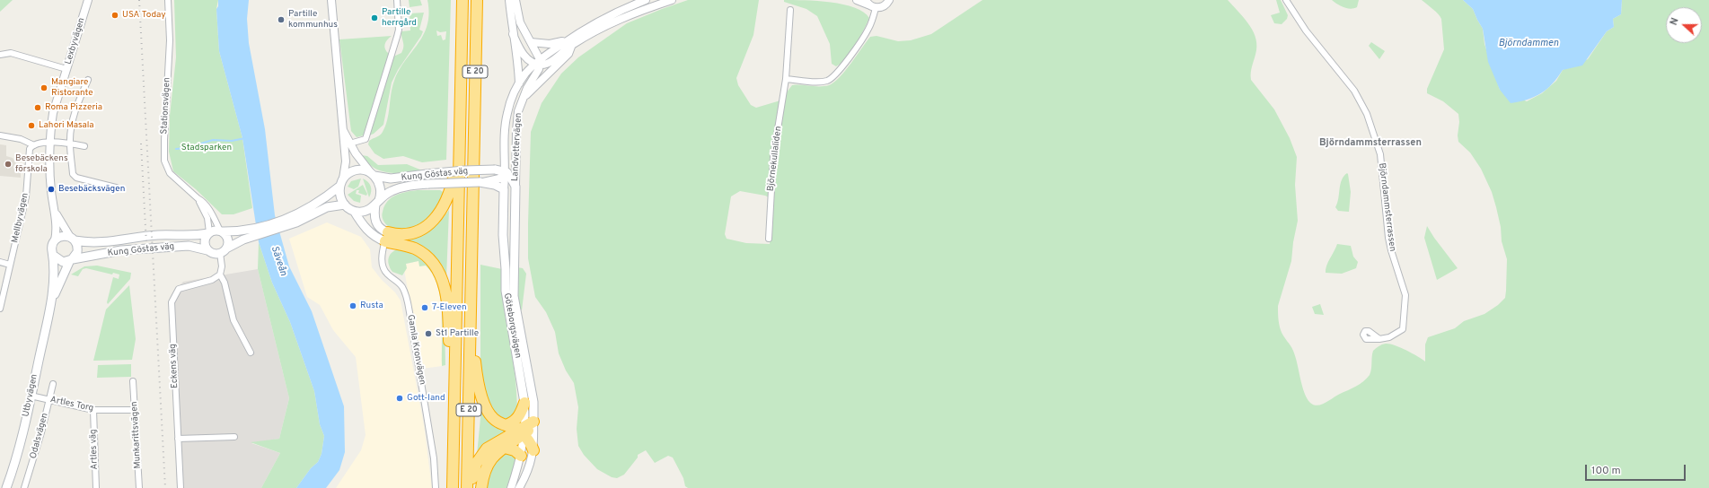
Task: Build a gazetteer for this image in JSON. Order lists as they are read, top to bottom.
{
  "streets": {
    "highway": ["E 20"],
    "main road": ["Kung Göstas väg", "Göteborgsvägen", "Utbyvägen"],
    "street": [
      "Lexbyvägen",
      "Stationsvägen",
      "Landvettervägen",
      "Björnekullaliden",
      "Björndammsterrassen",
      "Mellbyvägen",
      "Gamla Kronvägen",
      "Eckens väg",
      "Artles Torg",
      "Munkarittsvägen",
      "Odalsvägen",
      "Artles väg"
    ]
  },
  "crossings": [
    ["Lexbyvägen", "Kung Göstas väg"],
    ["Lexbyvägen", "Utbyvägen"],
    ["Stationsvägen", "Kung Göstas väg"],
    ["Landvettervägen", "Göteborgsvägen"],
    ["Kung Göstas väg", "Göteborgsvägen"],
    ["Kung Göstas väg", "Utbyvägen"],
    ["Utbyvägen", "Artles Torg"],
    ["Artles Torg", "Munkarittsvägen"],
    ["Artles Torg", "Odalsvägen"],
    ["Artles Torg", "Artles väg"]
  ],
  "districts": ["Björndammsterrassen"],
  "water": ["Björndammen", "Säveån"],
  "parks": ["Stadsparken"],
  "places": [
    "USA Today",
    "Partille herrgård",
    "Partille kommunhus",
    "Mangiare Ristorante",
    "Roma Pizzeria",
    "Lahori Masala",
    "Besebäckens förskola",
    "Besebäcksvägen",
    "Rusta",
    "7-Eleven",
    "St1 Partille",
    "Gott-land"
  ],
  "scale_bar": "100 m",
  "north": "left"
}
